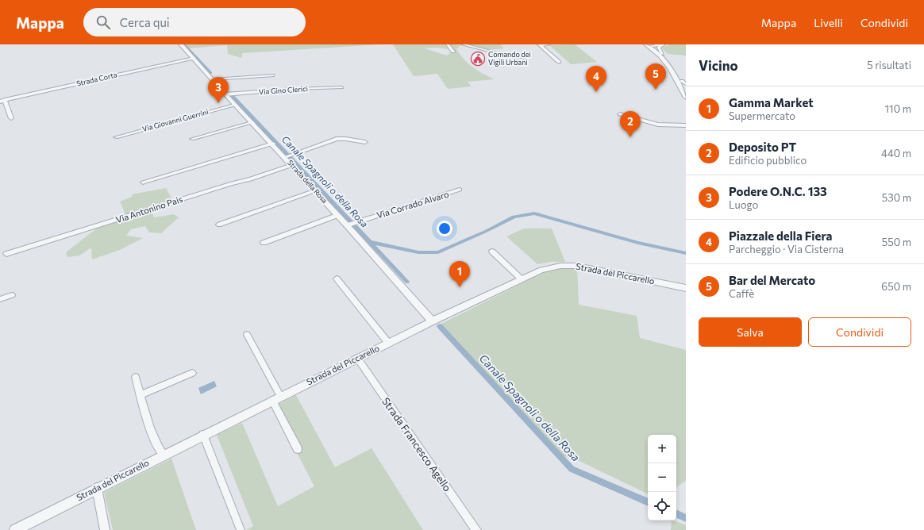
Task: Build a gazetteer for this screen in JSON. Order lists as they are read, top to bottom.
{
  "streets": {
    "street": [
      "Strada Corta",
      "Via Gino Clerici",
      "Via Giovanni Guerrini",
      "Strada della Rosa",
      "Via Corrado Alvaro",
      "Via Antonino Pais",
      "Strada del Piccarello",
      "Strada Francesco Agello"
    ]
  },
  "crossings": [
    ["Strada Corta", "Strada della Rosa"],
    ["Via Gino Clerici", "Strada della Rosa"],
    ["Via Giovanni Guerrini", "Strada della Rosa"],
    ["Strada della Rosa", "Via Corrado Alvaro"],
    ["Strada della Rosa", "Via Antonino Pais"],
    ["Strada della Rosa", "Strada del Piccarello"],
    ["Strada del Piccarello", "Strada Francesco Agello"]
  ],
  "water": ["Canale Spagnoli o della Rosa"],
  "places": {
    "public building": ["Comando dei Vigili Urbani"]
  },
  "page": {
    "header": "Mappa",
    "search": "Cerca qui",
    "nav": ["Mappa", "Livelli", "Condividi"],
    "heading": ["Vicino", "5 risultati"],
    "pins": [
      "5",
      "4",
      "3",
      "2",
      "1"
    ],
    "list": [
      {
        "mark": "1",
        "name": "Gamma Market",
        "note": "Supermercato",
        "value": "110 m"
      },
      {
        "mark": "2",
        "name": "Deposito PT",
        "note": "Edificio pubblico",
        "value": "440 m"
      },
      {
        "mark": "3",
        "name": "Podere O.N.C. 133",
        "note": "Luogo",
        "value": "530 m"
      },
      {
        "mark": "4",
        "name": "Piazzale della Fiera",
        "note": "Parcheggio · Via Cisterna",
        "value": "550 m"
      },
      {
        "mark": "5",
        "name": "Bar del Mercato",
        "note": "Caffè",
        "value": "650 m"
      }
    ],
    "buttons": ["Salva", "Condividi"],
    "map_buttons": ["+", "−"]
  }
}
